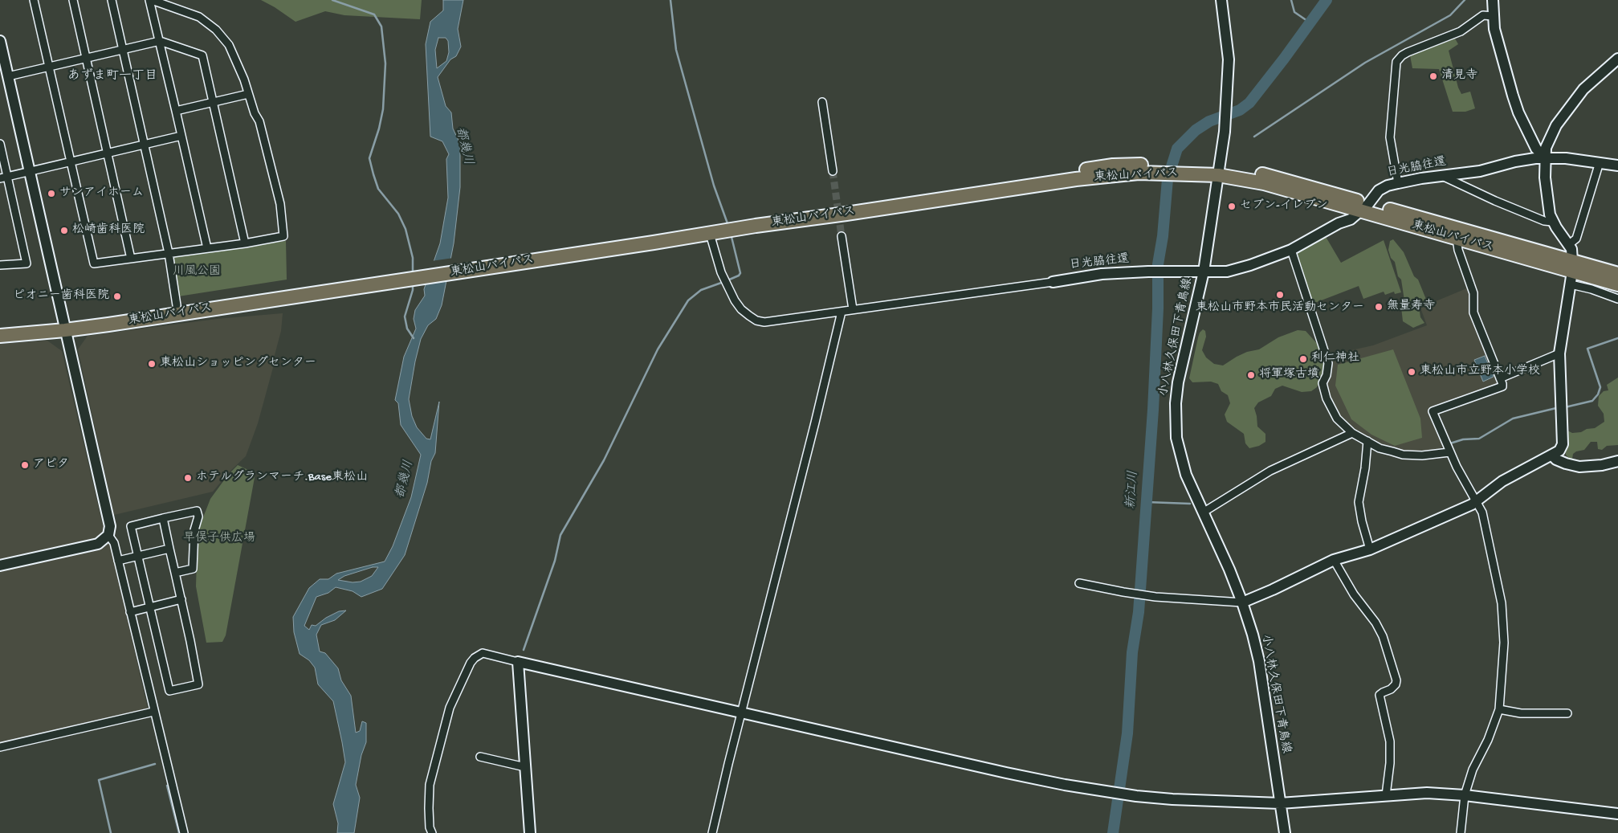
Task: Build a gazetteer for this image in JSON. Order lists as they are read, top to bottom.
{
  "streets": {
    "highway": ["東松山バイパス"],
    "street": ["日光脇往還", "小八林久保田下青鳥線"]
  },
  "crossings": [
    ["日光脇往還", "東松山バイパス"],
    ["日光脇往還", "小八林久保田下青鳥線"],
    ["東松山バイパス", "小八林久保田下青鳥線"]
  ],
  "districts": ["あずま町一丁目"],
  "water": ["都幾川", "新江川"],
  "parks": ["川風公園", "早俣子供広場"],
  "places": [
    "清見寺",
    "サンアイホーム",
    "セブン-イレブン",
    "松崎歯科医院",
    "東松山市野本市民活動センター",
    "ピオニー歯科医院",
    "無量寿寺",
    "利仁神社",
    "東松山ショッピングセンター",
    "東松山市立野本小学校",
    "将軍塚古墳",
    "アピタ",
    "ホテルグランマーチ.Base東松山"
  ]
}
